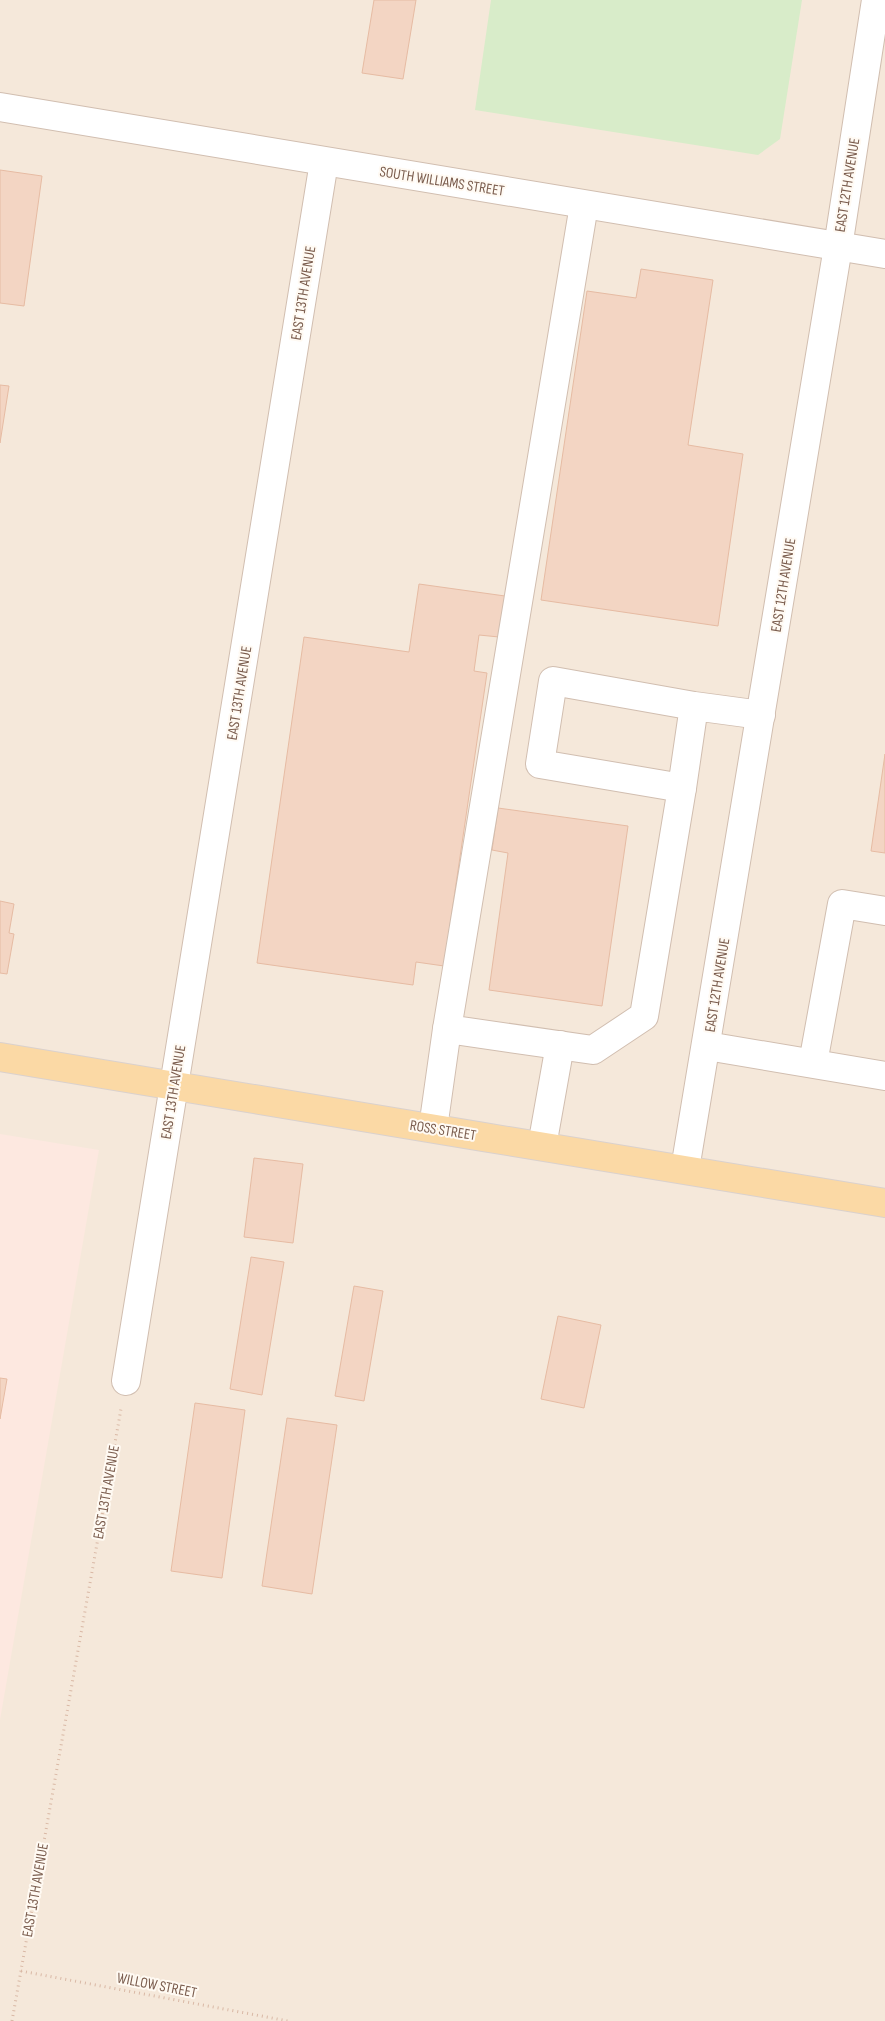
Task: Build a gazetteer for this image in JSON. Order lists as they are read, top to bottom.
{
  "streets": {
    "main road": ["ROSS STREET"],
    "street": ["SOUTH WILLIAMS STREET", "EAST 12TH AVENUE", "EAST 13TH AVENUE"],
    "path": ["WILLOW STREET"]
  },
  "crossings": [
    ["SOUTH WILLIAMS STREET", "EAST 12TH AVENUE"],
    ["SOUTH WILLIAMS STREET", "EAST 13TH AVENUE"],
    ["EAST 12TH AVENUE", "ROSS STREET"],
    ["EAST 13TH AVENUE", "ROSS STREET"],
    ["EAST 13TH AVENUE", "WILLOW STREET"]
  ]
}
